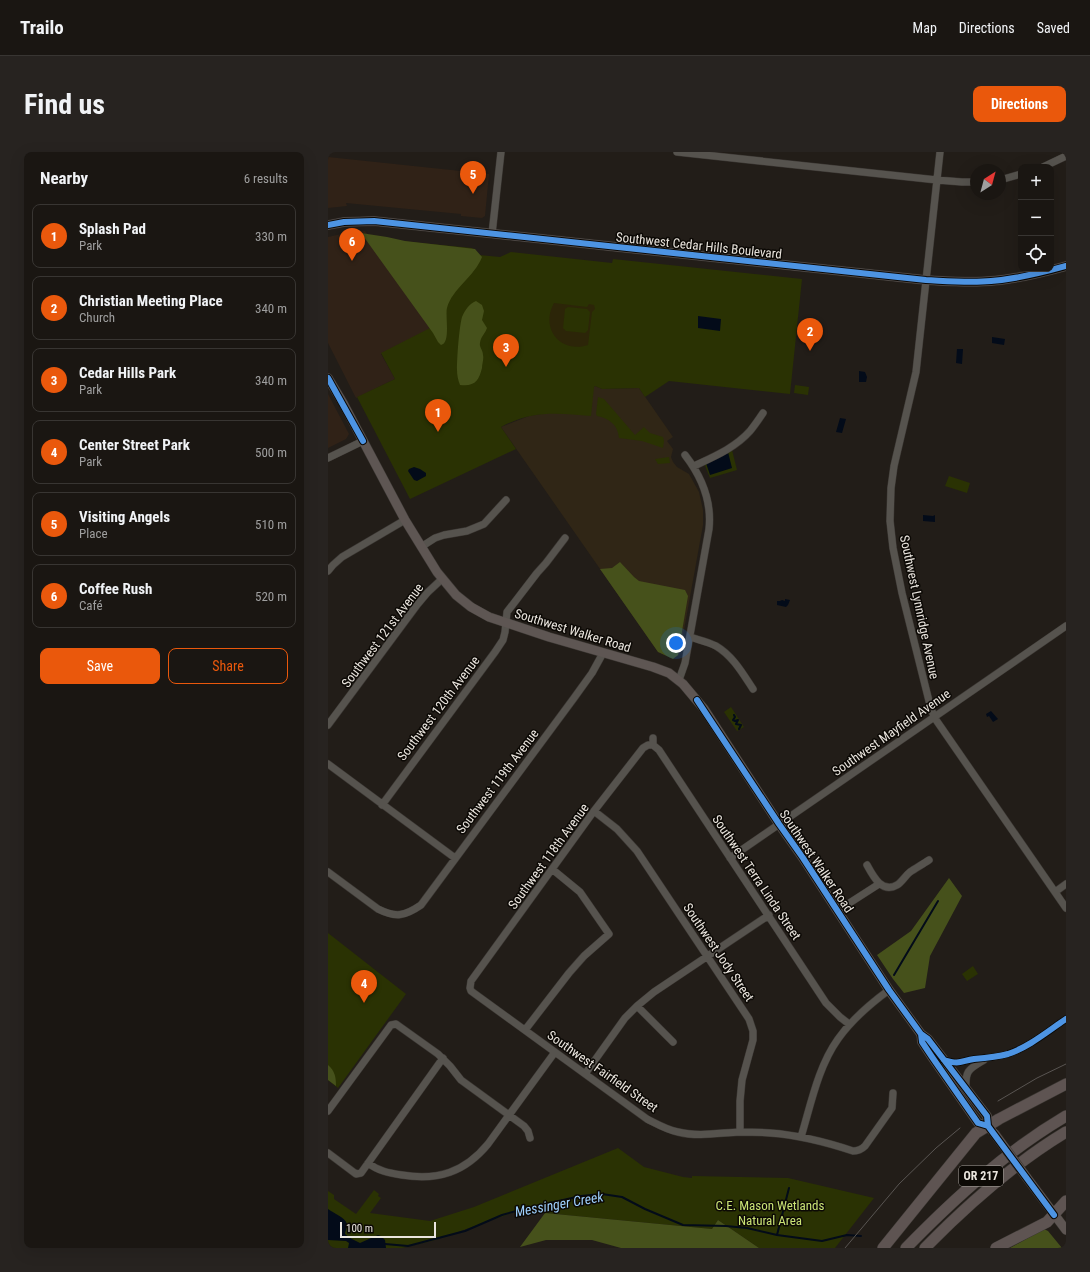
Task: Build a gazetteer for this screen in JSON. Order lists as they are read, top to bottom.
{
  "streets": {
    "highway": ["OR 217"],
    "main road": ["Southwest Cedar Hills Boulevard", "Southwest Walker Road"],
    "street": [
      "Southwest Lynnridge Avenue",
      "Southwest 121st Avenue",
      "Southwest 120th Avenue",
      "Southwest Mayfield Avenue",
      "Southwest 119th Avenue",
      "Southwest 118th Avenue",
      "Southwest Terra Linda Street",
      "Southwest Jody Street",
      "Southwest Fairfield Street"
    ]
  },
  "crossings": [
    ["Southwest Cedar Hills Boulevard", "Southwest Lynnridge Avenue"],
    ["Southwest Lynnridge Avenue", "Southwest Mayfield Avenue"],
    ["Southwest Walker Road", "Southwest 121st Avenue"],
    ["Southwest Walker Road", "Southwest 120th Avenue"],
    ["Southwest Walker Road", "Southwest Mayfield Avenue"],
    ["Southwest Walker Road", "Southwest 119th Avenue"],
    ["Southwest Mayfield Avenue", "Southwest Terra Linda Street"],
    ["Southwest 118th Avenue", "Southwest Terra Linda Street"],
    ["Southwest 118th Avenue", "Southwest Jody Street"],
    ["Southwest 118th Avenue", "Southwest Fairfield Street"],
    ["Southwest Jody Street", "Southwest Fairfield Street"]
  ],
  "water": ["Messinger Creek"],
  "parks": ["C.E. Mason Wetlands Natural Area"],
  "scale_bar": "100 m",
  "north": "top right",
  "page": {
    "header": "Trailo",
    "nav": ["Map", "Directions", "Saved"],
    "buttons": [
      "Directions",
      ["Save", "Share"]
    ],
    "title": "Find us",
    "heading": ["Nearby", "6 results"],
    "pins": [
      "5",
      "6",
      "2",
      "3",
      "1",
      "4"
    ],
    "map_buttons": ["+", "−"],
    "list": [
      {
        "mark": "1",
        "name": "Splash Pad",
        "note": "Park",
        "value": "330 m"
      },
      {
        "mark": "2",
        "name": "Christian Meeting Place",
        "note": "Church",
        "value": "340 m"
      },
      {
        "mark": "3",
        "name": "Cedar Hills Park",
        "note": "Park",
        "value": "340 m"
      },
      {
        "mark": "4",
        "name": "Center Street Park",
        "note": "Park",
        "value": "500 m"
      },
      {
        "mark": "5",
        "name": "Visiting Angels",
        "note": "Place",
        "value": "510 m"
      },
      {
        "mark": "6",
        "name": "Coffee Rush",
        "note": "Café",
        "value": "520 m"
      }
    ],
    "scale": "100 m"
  }
}
